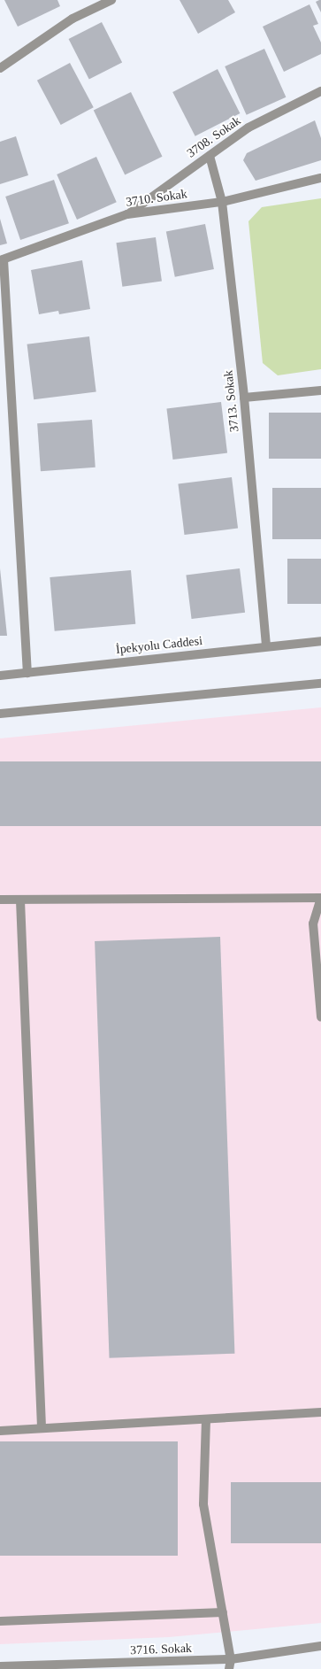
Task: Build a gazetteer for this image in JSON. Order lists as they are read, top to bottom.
{
  "streets": {
    "street": [
      "3708. Sokak",
      "3710. Sokak",
      "3713. Sokak",
      "İpekyolu Caddesi",
      "3716. Sokak"
    ]
  },
  "crossings": [
    ["3708. Sokak", "3710. Sokak"],
    ["3708. Sokak", "3713. Sokak"],
    ["3710. Sokak", "3713. Sokak"],
    ["3713. Sokak", "İpekyolu Caddesi"]
  ]
}
